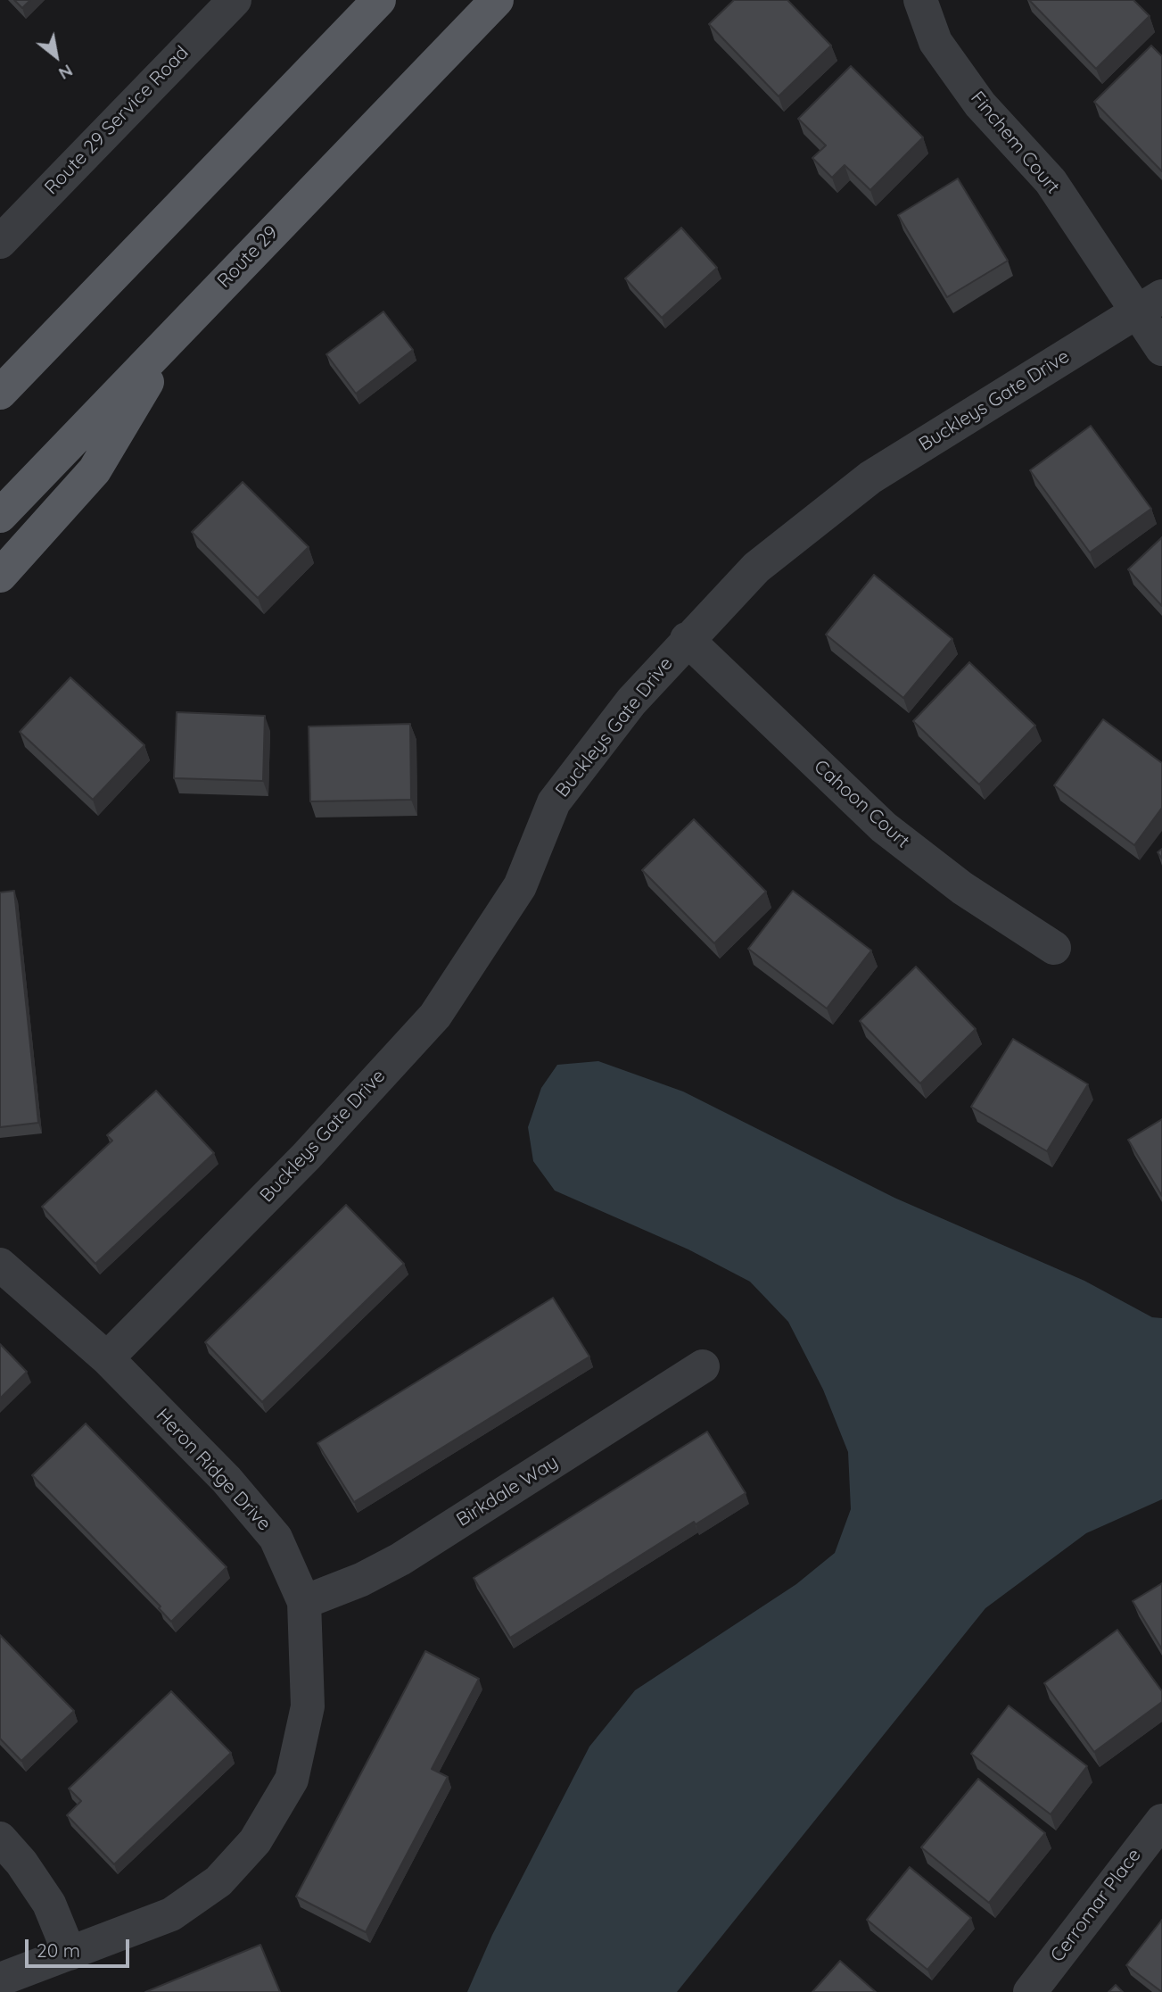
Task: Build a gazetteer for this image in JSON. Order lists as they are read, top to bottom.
{
  "streets": {
    "main road": ["Route 29"],
    "street": [
      "Route 29 Service Road",
      "Finchem Court",
      "Buckleys Gate Drive",
      "Cahoon Court",
      "Heron Ridge Drive",
      "Birkdale Way",
      "Cerromar Place"
    ]
  },
  "crossings": [
    ["Finchem Court", "Buckleys Gate Drive"],
    ["Buckleys Gate Drive", "Cahoon Court"],
    ["Buckleys Gate Drive", "Heron Ridge Drive"],
    ["Heron Ridge Drive", "Birkdale Way"]
  ],
  "scale_bar": "20 m",
  "north": "bottom right"
}
